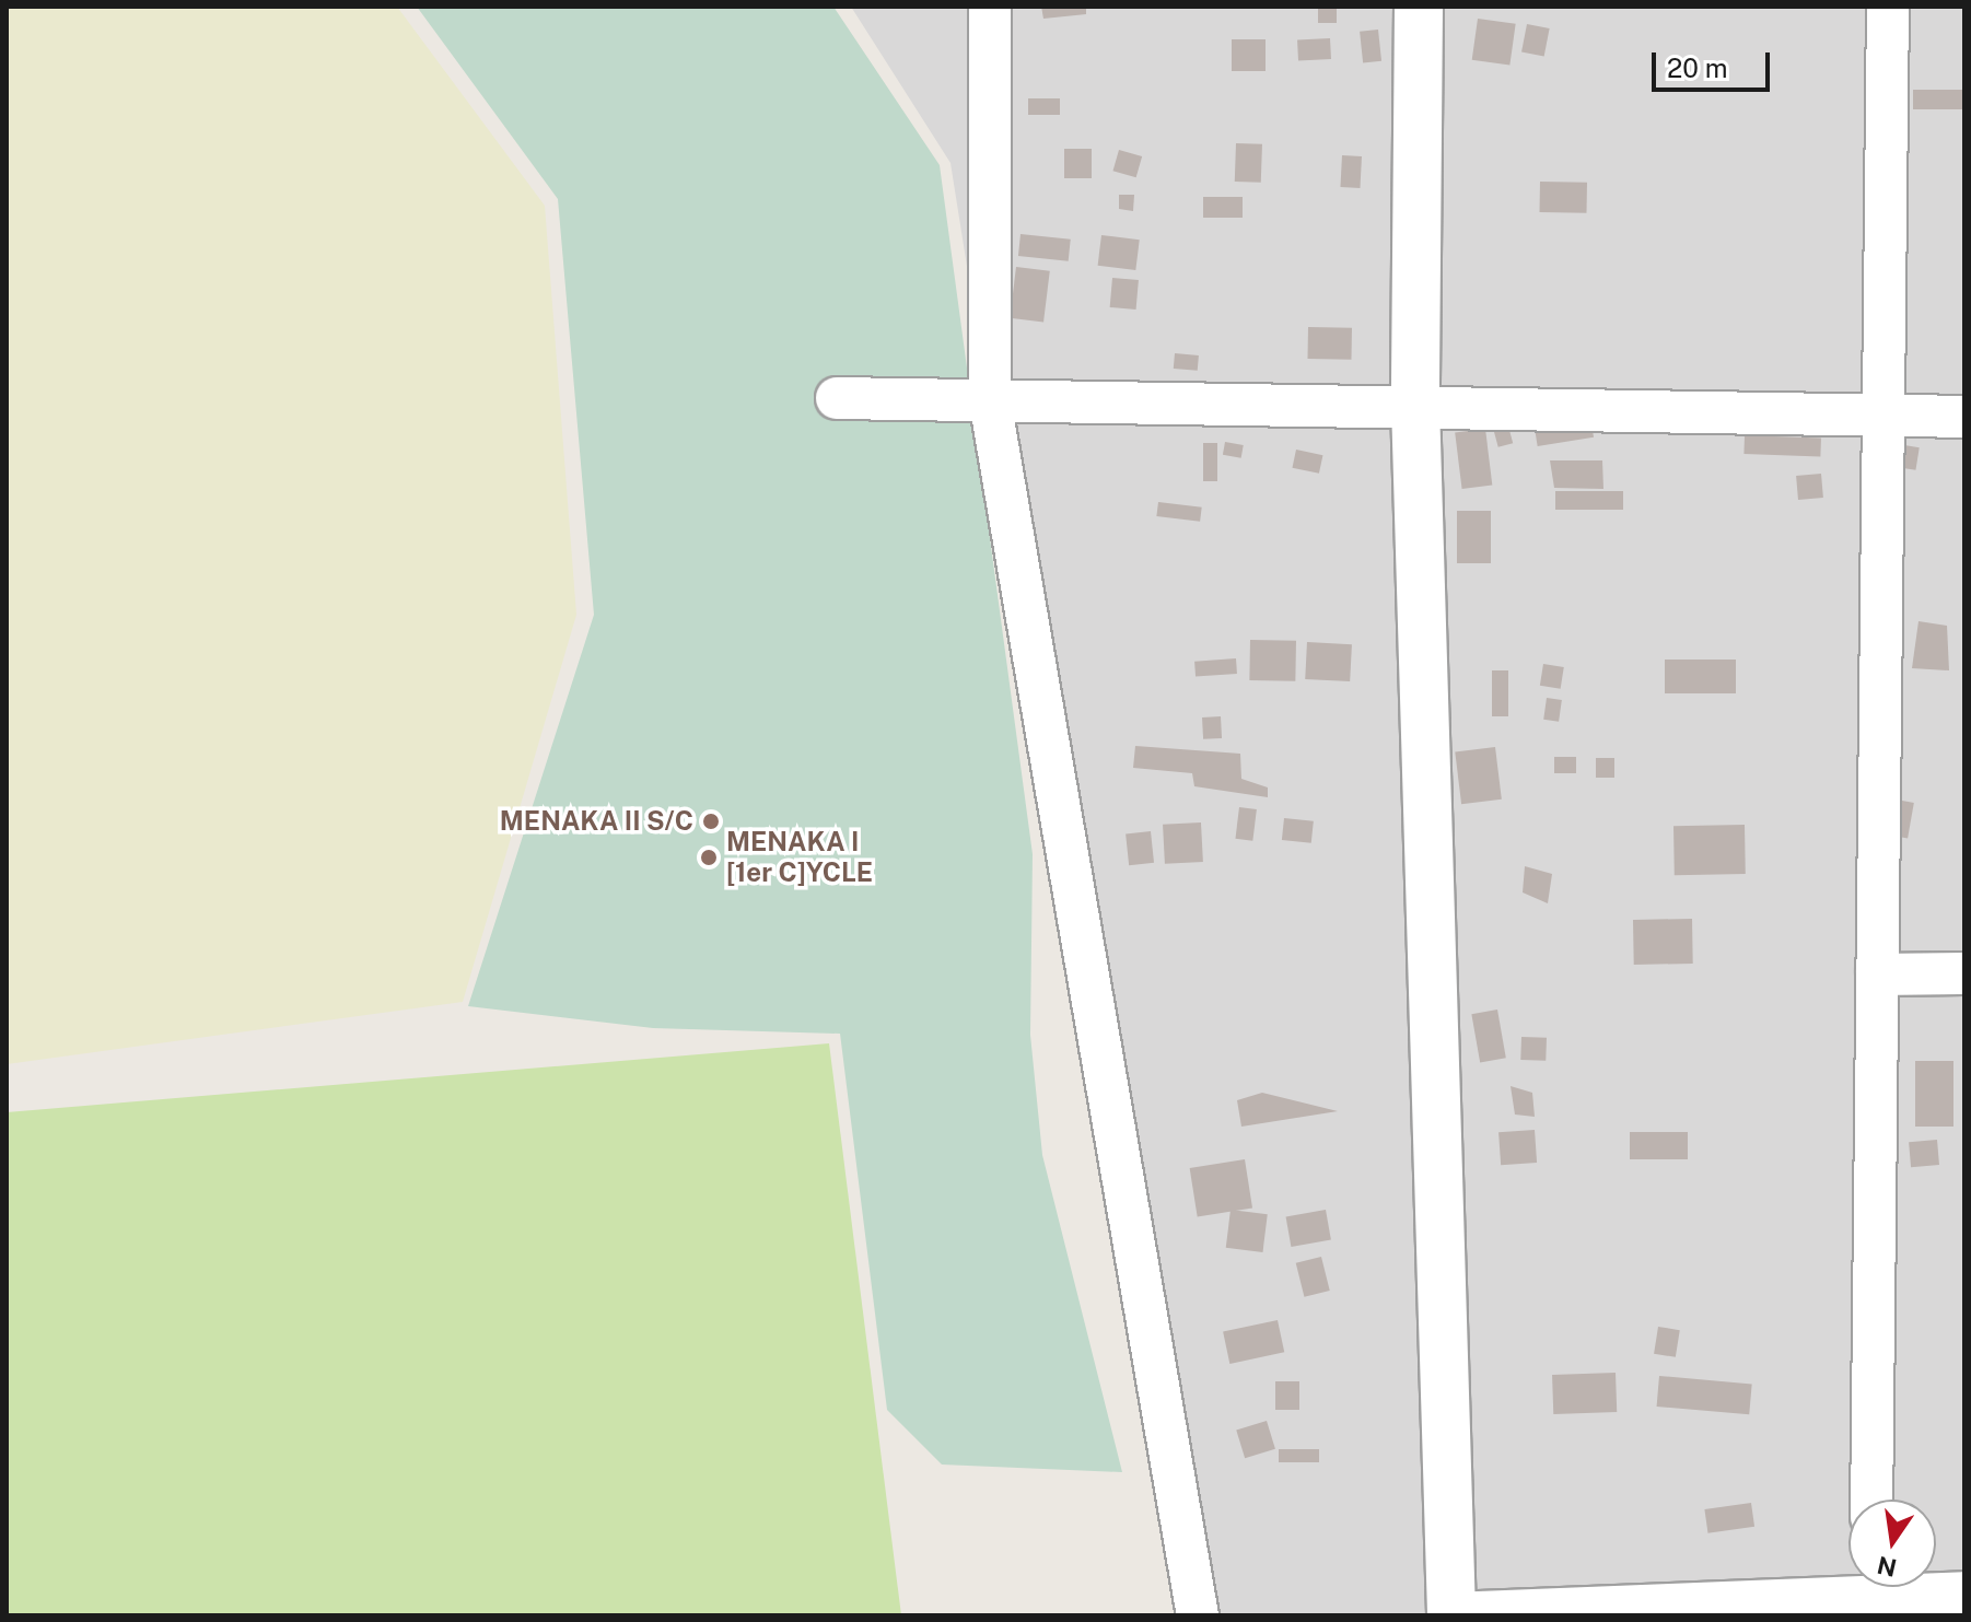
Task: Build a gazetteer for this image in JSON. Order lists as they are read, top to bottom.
{
  "places": ["MENAKA II S/C", "MENAKA I [1er C]YCLE"],
  "scale_bar": "20 m",
  "north": "bottom"
}
